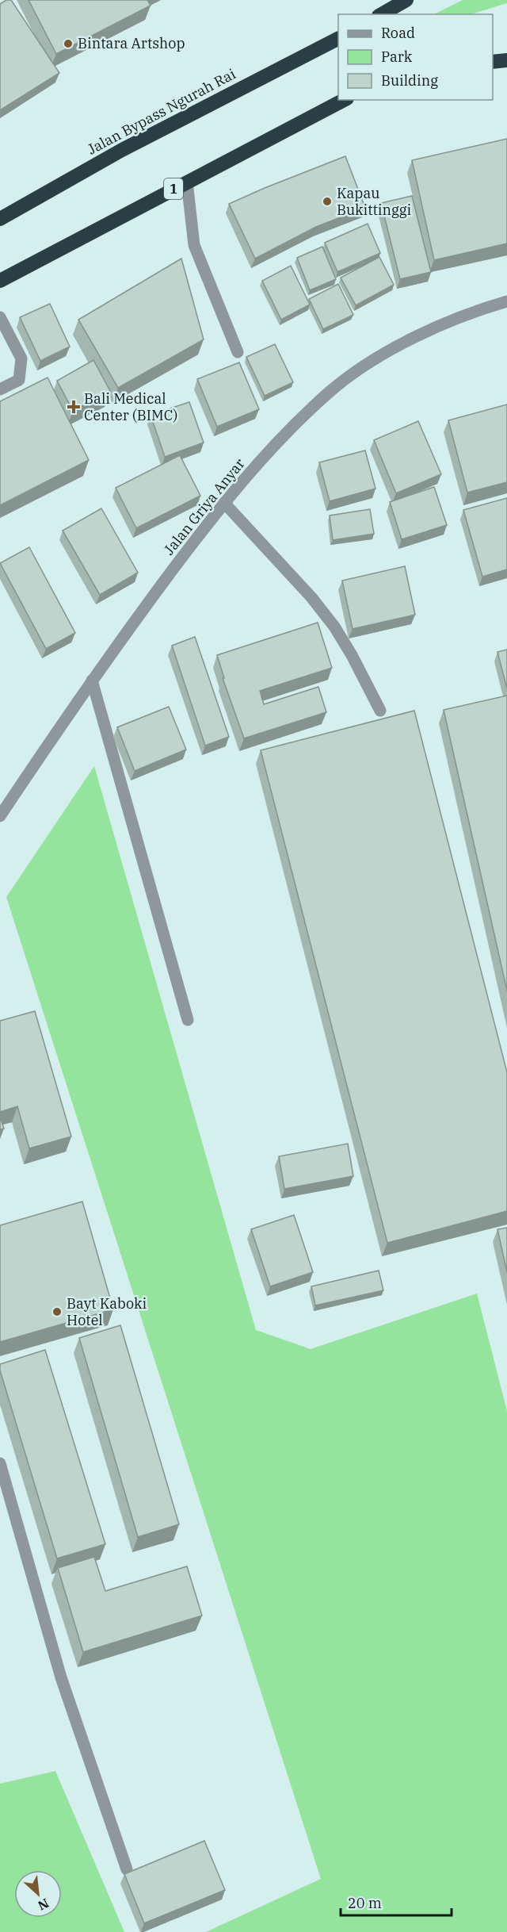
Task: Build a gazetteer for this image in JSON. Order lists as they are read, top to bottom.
{
  "streets": {
    "highway": ["Jalan Bypass Ngurah Rai", "1"],
    "street": ["Jalan Griya Anyar"]
  },
  "places": {
    "other": ["Bintara Artshop", "Kapau Bukittinggi", "Bayt Kaboki Hotel"],
    "health": ["Bali Medical Center (BIMC)"]
  },
  "legend": ["Road", "Park", "Building"],
  "scale_bar": "20 m",
  "north": "bottom right"
}
